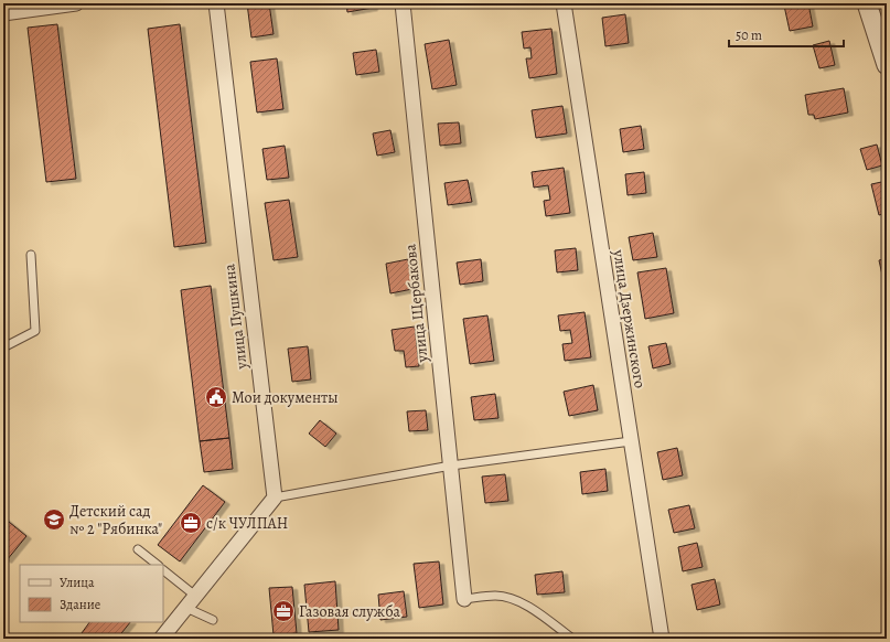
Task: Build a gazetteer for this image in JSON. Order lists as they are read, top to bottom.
{
  "streets": {
    "street": ["улица Щербакова", "улица Пушкина", "улица Дзержинского"]
  },
  "places": {
    "public building": ["Мои документы"],
    "school or university": ["Детский сад № 2 \"Рябинка\""],
    "office": ["с/к ЧУЛПАН", "Газовая служба"]
  },
  "legend": ["Улица", "Здание"],
  "scale_bar": "50 m"
}
